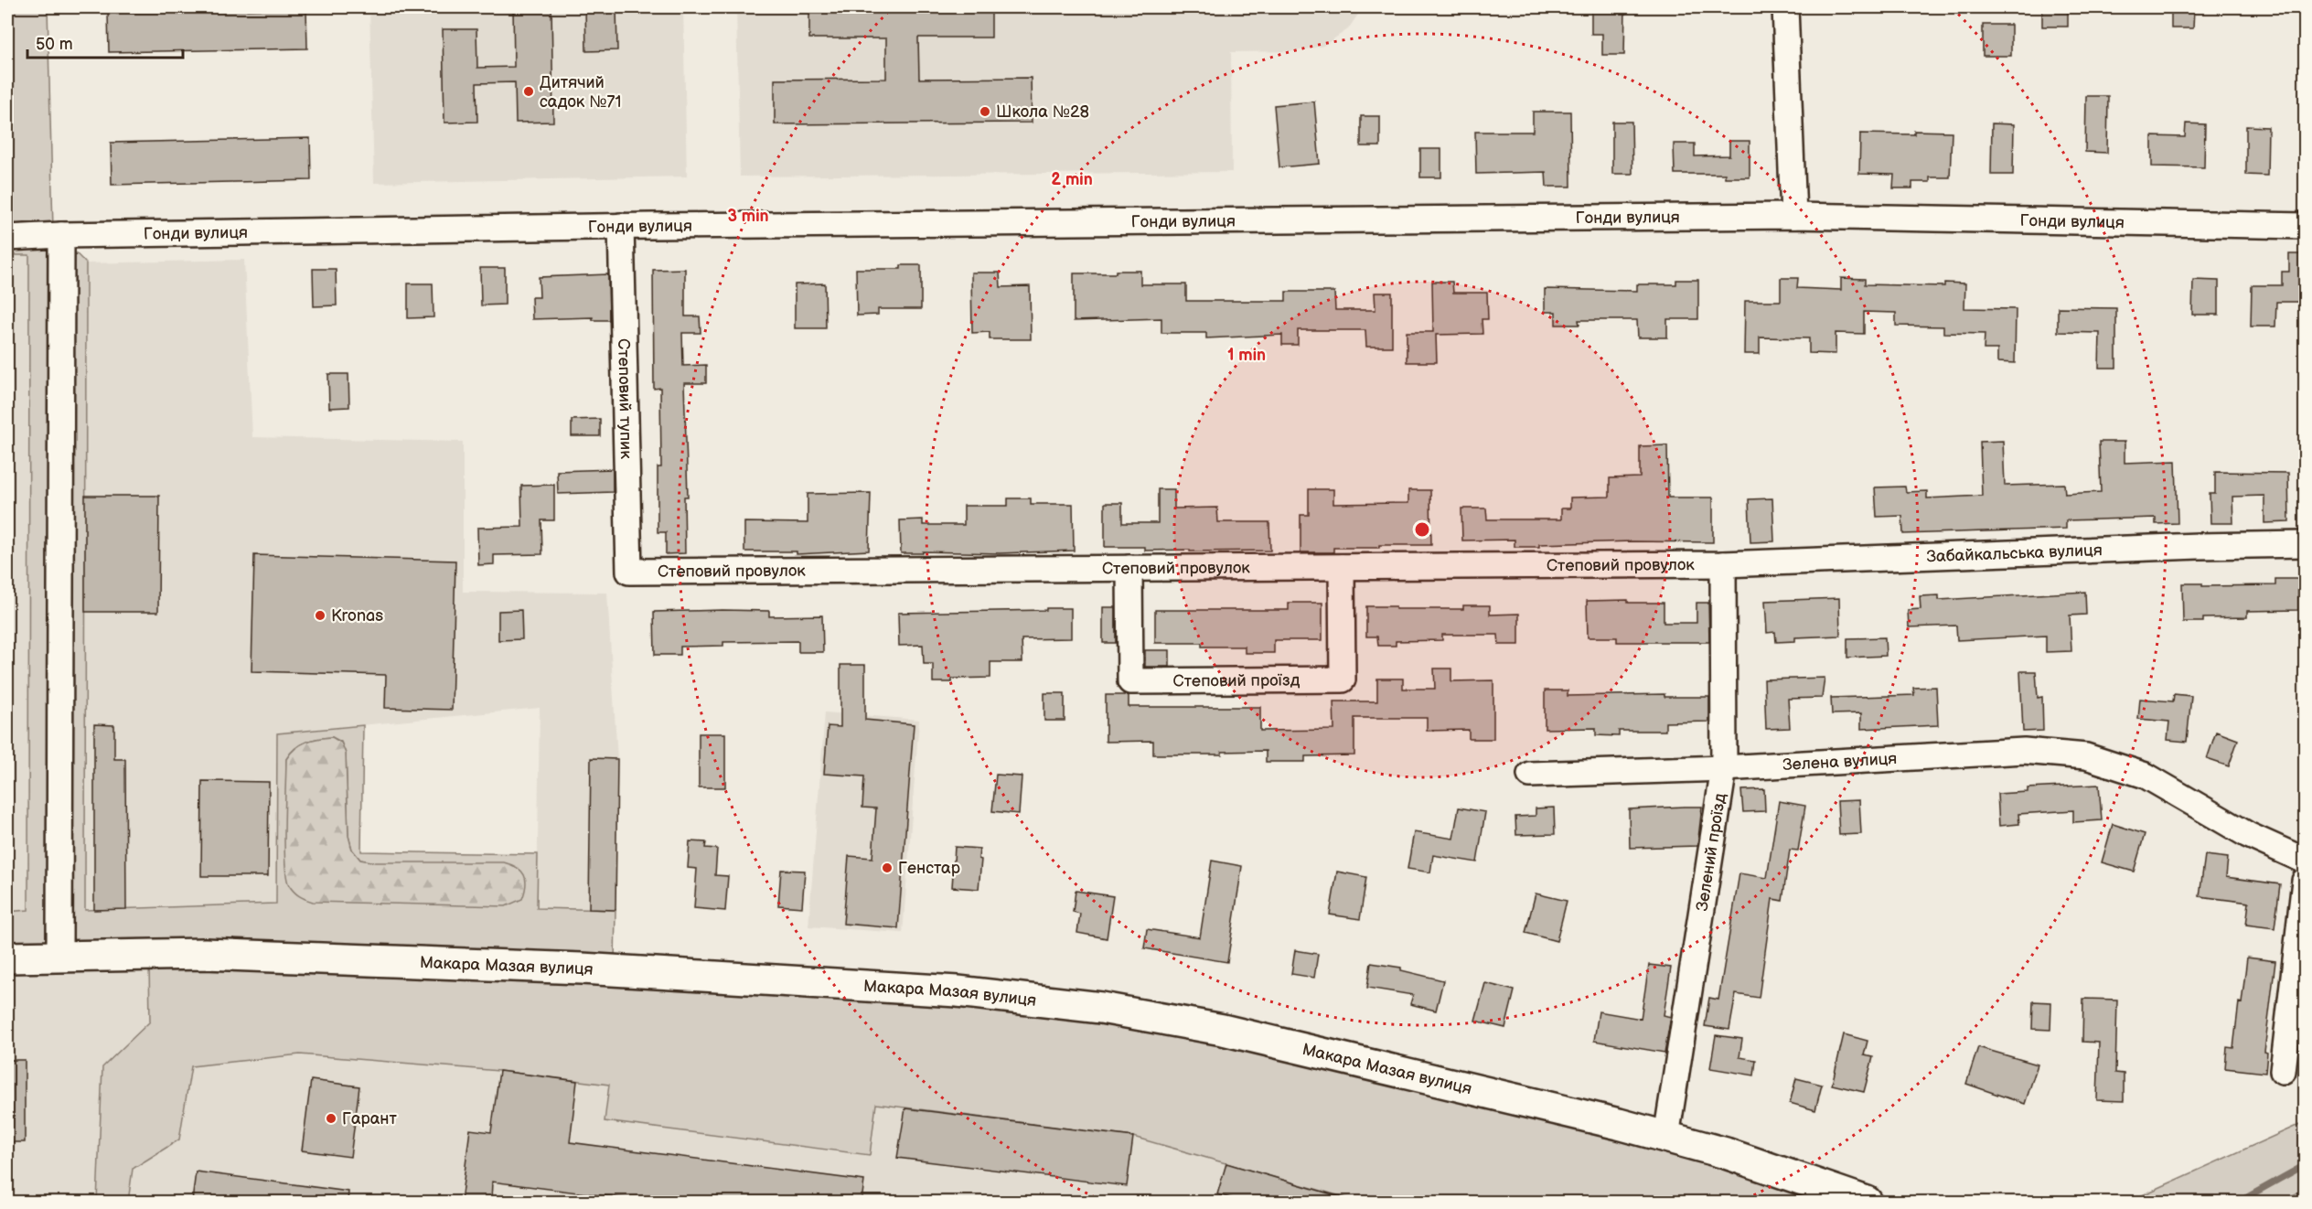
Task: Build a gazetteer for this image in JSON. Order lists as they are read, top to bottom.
{
  "streets": {
    "main road": ["Макара Мазая вулиця"],
    "street": [
      "Гонди вулиця",
      "Степовий тупик",
      "Забайкальська вулиця",
      "Степовий провулок",
      "Степовий проїзд",
      "Зелена вулиця",
      "Зелений проїзд"
    ]
  },
  "crossings": [
    ["Гонди вулиця", "Степовий тупик"],
    ["Степовий тупик", "Степовий провулок"],
    ["Забайкальська вулиця", "Степовий провулок"],
    ["Забайкальська вулиця", "Зелений проїзд"],
    ["Степовий провулок", "Степовий проїзд"],
    ["Степовий провулок", "Зелений проїзд"],
    ["Зелена вулиця", "Зелений проїзд"],
    ["Зелений проїзд", "Макара Мазая вулиця"]
  ],
  "places": [
    "Дитячий садок №71",
    "Школа №28",
    "Kronas",
    "Генстар",
    "Гарант"
  ],
  "scale_bar": "50 m",
  "rings": ["2 min", "3 min", "1 min"]
}
